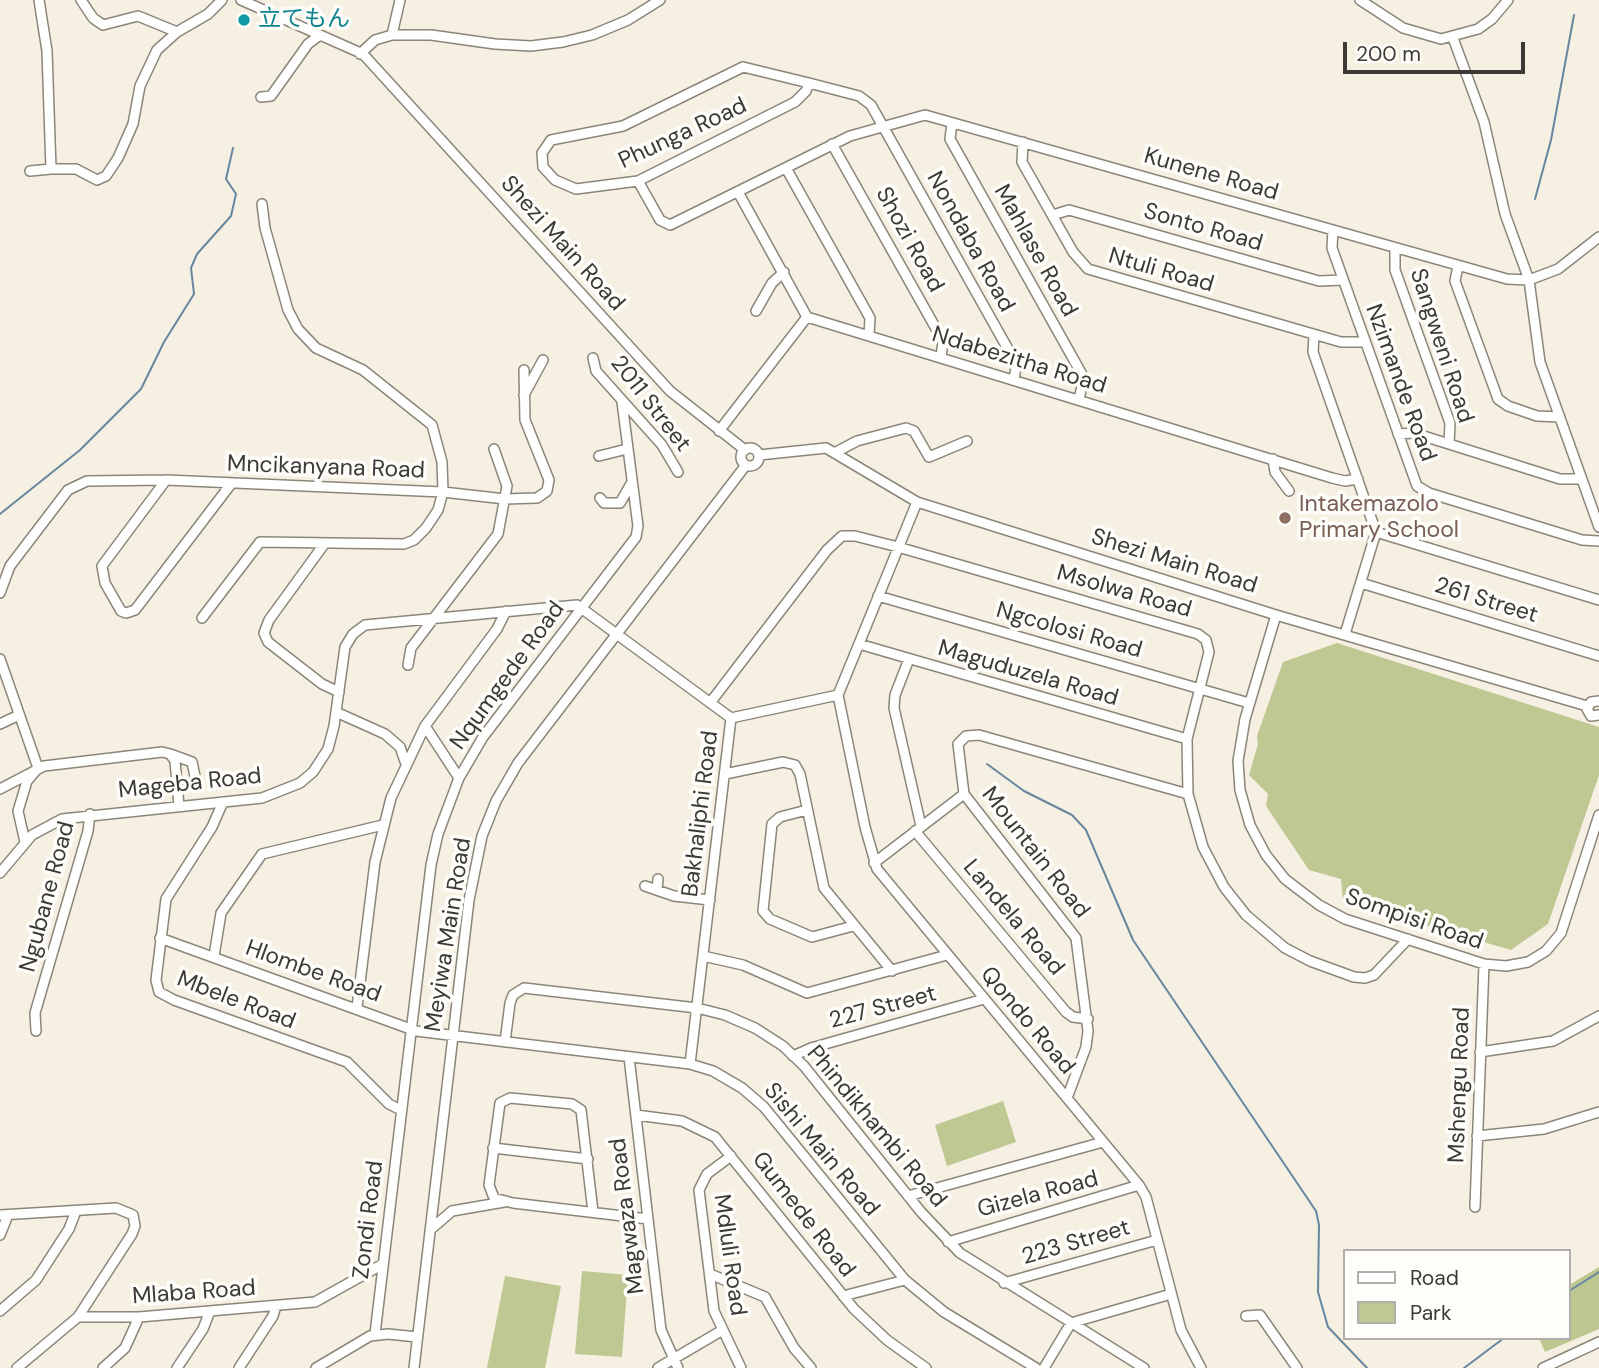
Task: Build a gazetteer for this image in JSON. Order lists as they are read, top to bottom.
{
  "streets": {
    "street": [
      "Phunga Road",
      "Kunene Road",
      "Sonto Road",
      "Shozi Road",
      "Nondaba Road",
      "Shezi Main Road",
      "Mahlase Road",
      "Ntuli Road",
      "Sangweni Road",
      "Ndabezitha Road",
      "Nzimande Road",
      "2011 Street",
      "Mncikanyana Road",
      "Msolwa Road",
      "261 Street",
      "Ngcolosi Road",
      "Maguduzela Road",
      "Nqumgede Road",
      "Mageba Road",
      "Bakhaliphi Road",
      "Mountain Road",
      "Ngubane Road",
      "Landela Road",
      "Sompisi Road",
      "Meyiwa Main Road",
      "Hlombe Road",
      "Mbele Road",
      "227 Street",
      "Qondo Road",
      "Mshengu Road",
      "Phindikhambi Road",
      "Sishi Main Road",
      "Gizela Road",
      "Gumede Road",
      "Magwaza Road",
      "Zondi Road",
      "223 Street",
      "Mdluli Road",
      "Mlaba Road"
    ]
  },
  "crossings": [
    ["Phunga Road", "Kunene Road"],
    ["Kunene Road", "Shozi Road"],
    ["Kunene Road", "Nondaba Road"],
    ["Kunene Road", "Mahlase Road"],
    ["Kunene Road", "Ntuli Road"],
    ["Kunene Road", "Sangweni Road"],
    ["Kunene Road", "Nzimande Road"],
    ["Sonto Road", "Ntuli Road"],
    ["Sonto Road", "Nzimande Road"],
    ["Shozi Road", "Ndabezitha Road"],
    ["Nondaba Road", "Ndabezitha Road"],
    ["Shezi Main Road", "Sompisi Road"],
    ["Shezi Main Road", "Meyiwa Main Road"],
    ["Mahlase Road", "Ndabezitha Road"],
    ["Ntuli Road", "Nzimande Road"],
    ["2011 Street", "Nqumgede Road"],
    ["Msolwa Road", "Ngcolosi Road"],
    ["Msolwa Road", "Maguduzela Road"],
    ["Msolwa Road", "Mountain Road"],
    ["Msolwa Road", "Sompisi Road"],
    ["Ngcolosi Road", "Sompisi Road"],
    ["Maguduzela Road", "Landela Road"],
    ["Nqumgede Road", "Mageba Road"],
    ["Nqumgede Road", "Hlombe Road"],
    ["Nqumgede Road", "Mbele Road"],
    ["Nqumgede Road", "Zondi Road"],
    ["Mageba Road", "Ngubane Road"],
    ["Mageba Road", "Mbele Road"],
    ["Bakhaliphi Road", "Qondo Road"],
    ["Bakhaliphi Road", "Phindikhambi Road"],
    ["Bakhaliphi Road", "Sishi Main Road"],
    ["Mountain Road", "Landela Road"],
    ["Mountain Road", "Qondo Road"],
    ["Sompisi Road", "Mshengu Road"],
    ["Meyiwa Main Road", "Hlombe Road"],
    ["Meyiwa Main Road", "Sishi Main Road"],
    ["Hlombe Road", "Mbele Road"],
    ["Hlombe Road", "Sishi Main Road"],
    ["Mbele Road", "Zondi Road"],
    ["227 Street", "Qondo Road"],
    ["227 Street", "Phindikhambi Road"],
    ["Qondo Road", "Gizela Road"],
    ["Qondo Road", "223 Street"],
    ["Phindikhambi Road", "Sishi Main Road"],
    ["Phindikhambi Road", "Gizela Road"],
    ["Phindikhambi Road", "223 Street"],
    ["Sishi Main Road", "Magwaza Road"],
    ["Gumede Road", "Magwaza Road"],
    ["Gumede Road", "Mdluli Road"],
    ["Zondi Road", "Mlaba Road"]
  ],
  "places": ["立てもん", "Intakemazolo Primary School"],
  "legend": ["Road", "Park"],
  "scale_bar": "200 m"
}
